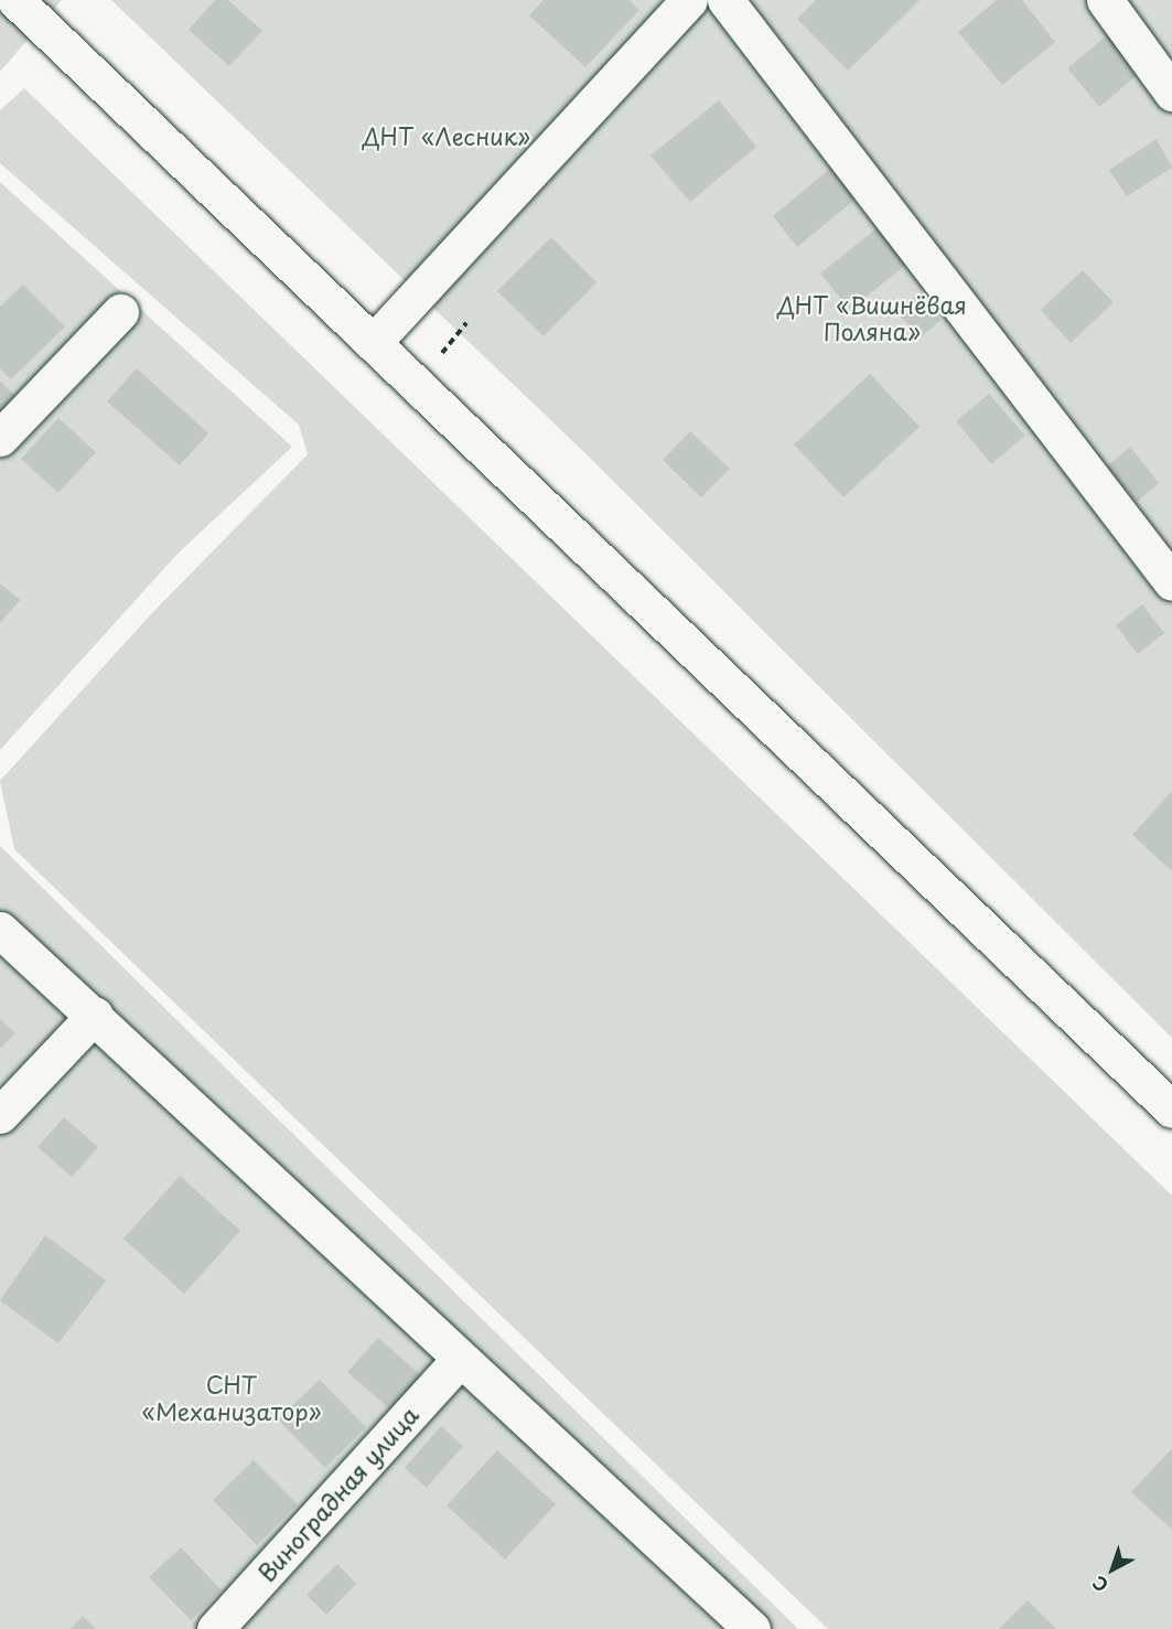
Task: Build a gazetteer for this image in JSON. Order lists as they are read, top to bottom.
{
  "streets": {
    "street": ["Виноградная улица"]
  },
  "parks": ["ДНТ «Лесник»", "ДНТ «Вишнёвая Поляна»", "СНТ «Механизатор»"],
  "north": "bottom left"
}
